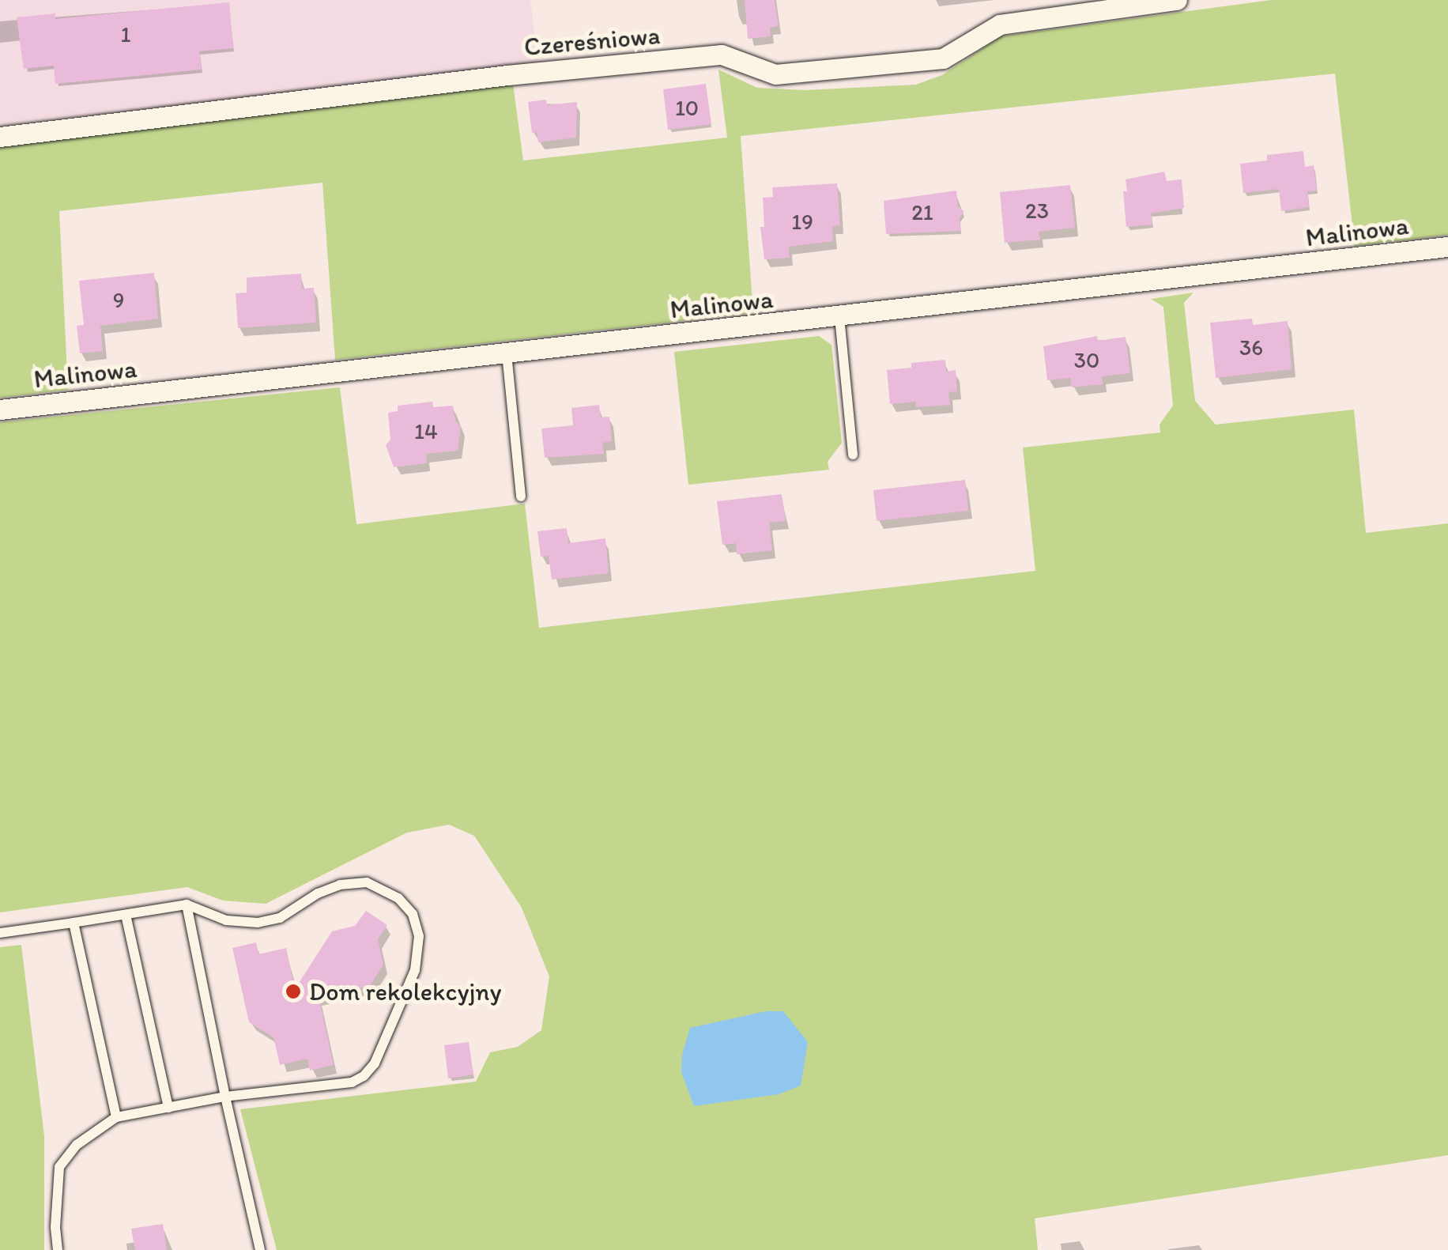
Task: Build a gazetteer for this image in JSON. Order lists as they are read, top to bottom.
{
  "streets": {
    "street": ["Czereśniowa", "Malinowa"]
  },
  "places": ["Dom rekolekcyjny"],
  "house_numbers": [
    "1",
    "10",
    "23",
    "21",
    "19",
    "9",
    "36",
    "30",
    "14"
  ]
}
